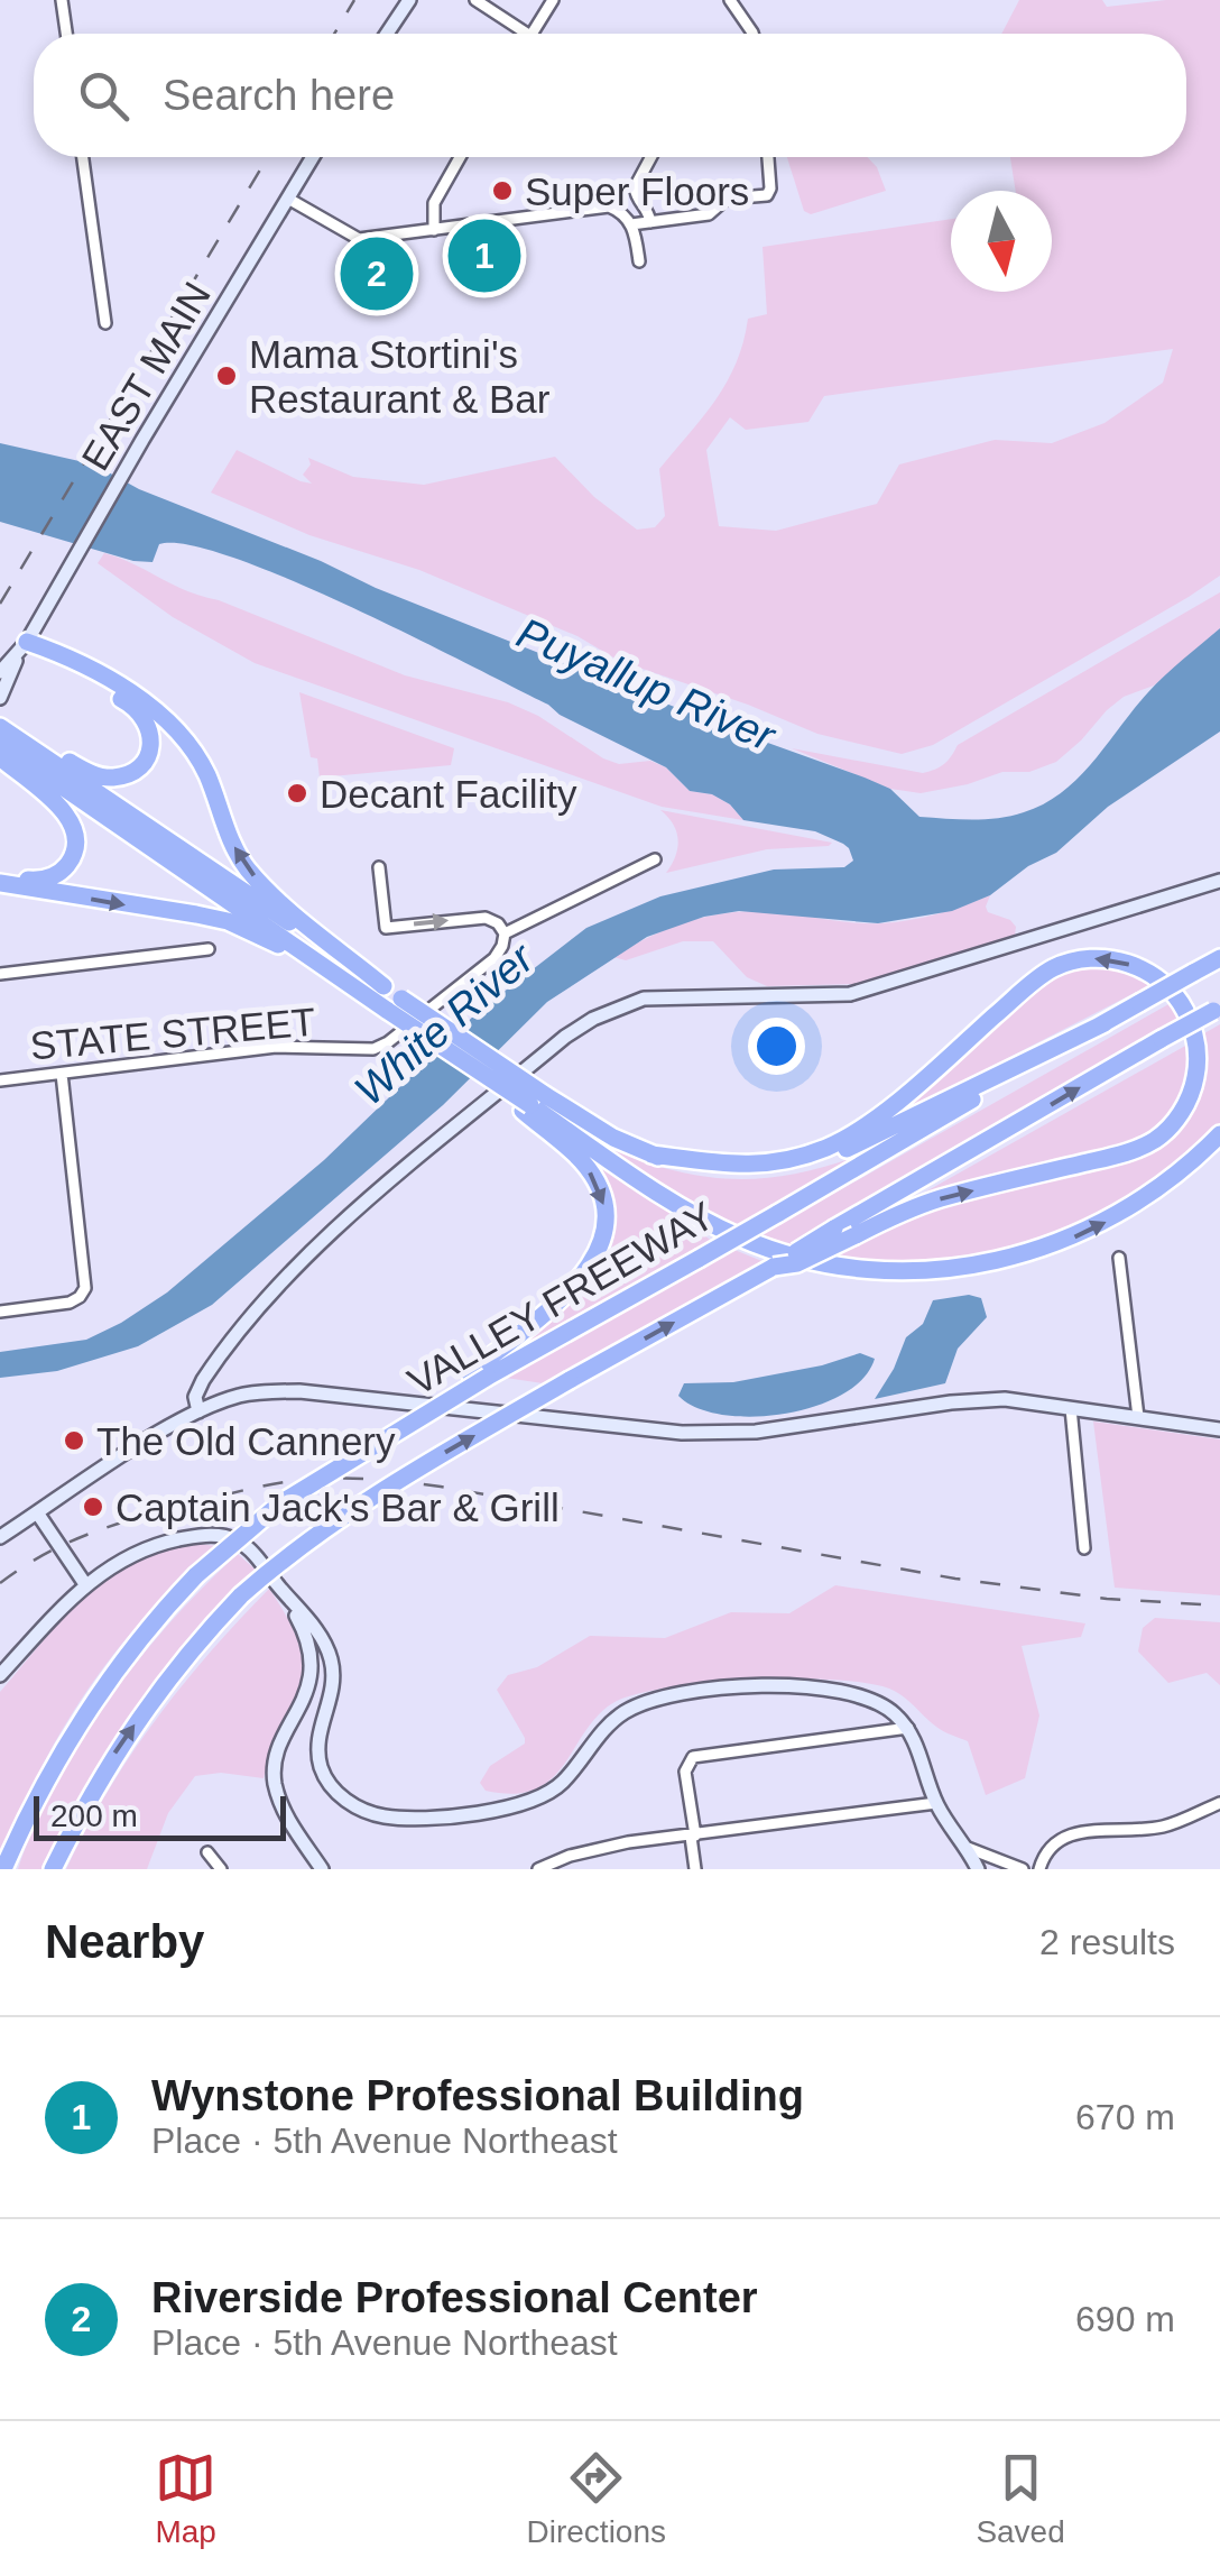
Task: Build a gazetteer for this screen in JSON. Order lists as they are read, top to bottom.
{
  "streets": {
    "highway": ["VALLEY FREEWAY"],
    "street": ["EAST MAIN", "STATE STREET"]
  },
  "water": ["Puyallup River", "White River"],
  "places": [
    "Super Floors",
    "Mama Stortini's Restaurant & Bar",
    "Decant Facility",
    "The Old Cannery",
    "Captain Jack's Bar & Grill"
  ],
  "scale_bar": "200 m",
  "north": "bottom",
  "page": {
    "search": "Search here",
    "pins": ["1", "2"],
    "scale": "200 m",
    "heading": ["Nearby", "2 results"],
    "list": [
      {
        "mark": "1",
        "name": "Wynstone Professional Building",
        "note": "Place · 5th Avenue Northeast",
        "value": "670 m"
      },
      {
        "mark": "2",
        "name": "Riverside Professional Center",
        "note": "Place · 5th Avenue Northeast",
        "value": "690 m"
      }
    ],
    "nav": ["Map", "Directions", "Saved"]
  }
}
